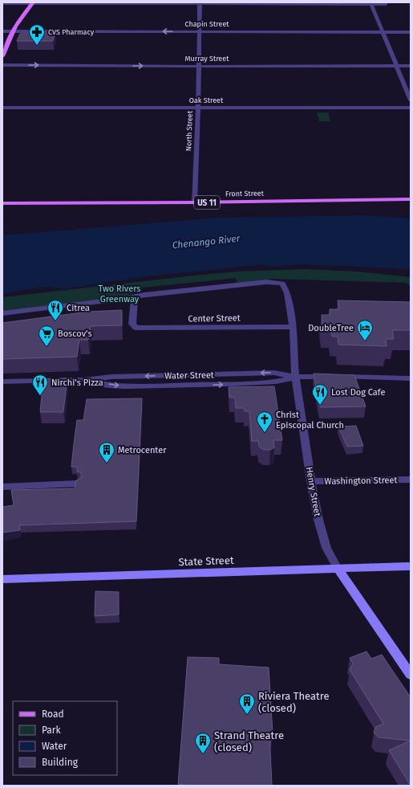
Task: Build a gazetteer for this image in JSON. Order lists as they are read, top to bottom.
{
  "streets": {
    "main road": ["Front Street", "US 11"],
    "street": [
      "Chapin Street",
      "Murray Street",
      "Oak Street",
      "North Street",
      "Center Street",
      "Water Street",
      "Washington Street",
      "Henry Street",
      "State Street"
    ]
  },
  "crossings": [
    ["Chapin Street", "North Street"],
    ["Murray Street", "North Street"],
    ["Oak Street", "North Street"],
    ["North Street", "Front Street"],
    ["Center Street", "Henry Street"],
    ["Water Street", "Henry Street"],
    ["Washington Street", "Henry Street"],
    ["Henry Street", "State Street"]
  ],
  "water": ["Chenango River"],
  "parks": ["Two Rivers Greenway"],
  "places": {
    "pharmacy": ["CVS Pharmacy"],
    "restaurant": ["Citrea", "Nirchi's Pizza", "Lost Dog Cafe"],
    "hotel": ["DoubleTree"],
    "supermarket": ["Boscov's"],
    "church": ["Christ Episcopal Church"],
    "building": ["Metrocenter", "Riviera Theatre (closed)", "Strand Theatre (closed)"]
  },
  "legend": [
    "Road",
    "Park",
    "Water",
    "Building"
  ]
}
